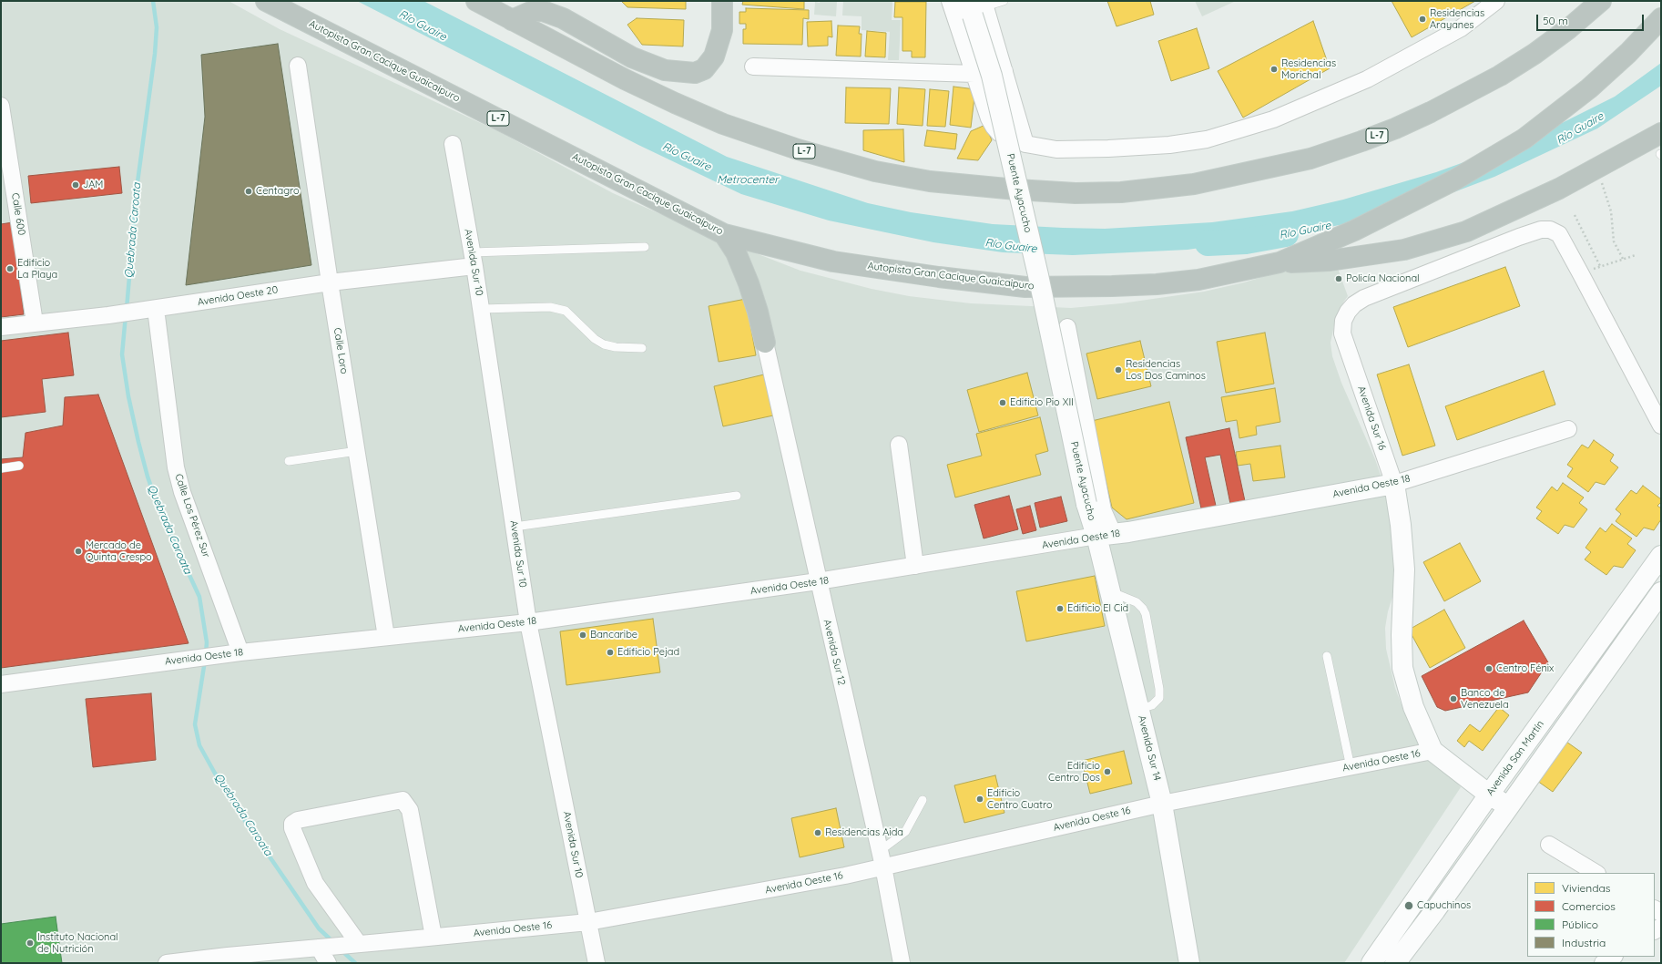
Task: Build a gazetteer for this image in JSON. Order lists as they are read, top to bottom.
{
  "streets": {
    "highway": ["Autopista Gran Cacique Guaicaipuro", "L-7"],
    "street": [
      "Puente Ayacucho",
      "Calle 600",
      "Avenida Sur 10",
      "Avenida Oeste 20",
      "Calle Loro",
      "Avenida Sur 16",
      "Avenida Oeste 18",
      "Calle Los Pérez Sur",
      "Avenida Sur 12",
      "Avenida Sur 14",
      "Avenida San Martín",
      "Avenida Oeste 16"
    ]
  },
  "crossings": [
    ["Puente Ayacucho", "Avenida Oeste 18"],
    ["Puente Ayacucho", "Avenida Sur 14"],
    ["Calle 600", "Avenida Oeste 20"],
    ["Avenida Sur 10", "Avenida Oeste 20"],
    ["Avenida Sur 10", "Avenida Oeste 18"],
    ["Avenida Sur 10", "Avenida Oeste 16"],
    ["Avenida Oeste 20", "Calle Loro"],
    ["Avenida Oeste 20", "Calle Los Pérez Sur"],
    ["Calle Loro", "Avenida Oeste 18"],
    ["Avenida Sur 16", "Avenida Oeste 18"],
    ["Avenida Sur 16", "Avenida Oeste 16"],
    ["Avenida Oeste 18", "Calle Los Pérez Sur"],
    ["Avenida Oeste 18", "Avenida Sur 12"],
    ["Avenida Oeste 18", "Avenida Sur 14"],
    ["Avenida Sur 12", "Avenida Oeste 16"],
    ["Avenida Sur 14", "Avenida Oeste 16"]
  ],
  "water": ["Río Guaire", "Metrocenter", "Quebrada Caroata"],
  "places": [
    "Residencias Arayanes",
    "Residencias Morichal",
    "JAM",
    "Centagro",
    "Edificio La Playa",
    "Policía Nacional",
    "Residencias Los Dos Caminos",
    "Edificio Pio XII",
    "Mercado de Quinta Crespo",
    "Edificio El Cid",
    "Bancaribe",
    "Edificio Pejad",
    "Centro Fénix",
    "Banco de Venezuela",
    "Edificio Centro Dos",
    "Edificio Centro Cuatro",
    "Residencias Aida",
    "Capuchinos",
    "Instituto Nacional de Nutrición"
  ],
  "legend": [
    "Viviendas",
    "Comercios",
    "Público",
    "Industria"
  ],
  "scale_bar": "50 m"
}
